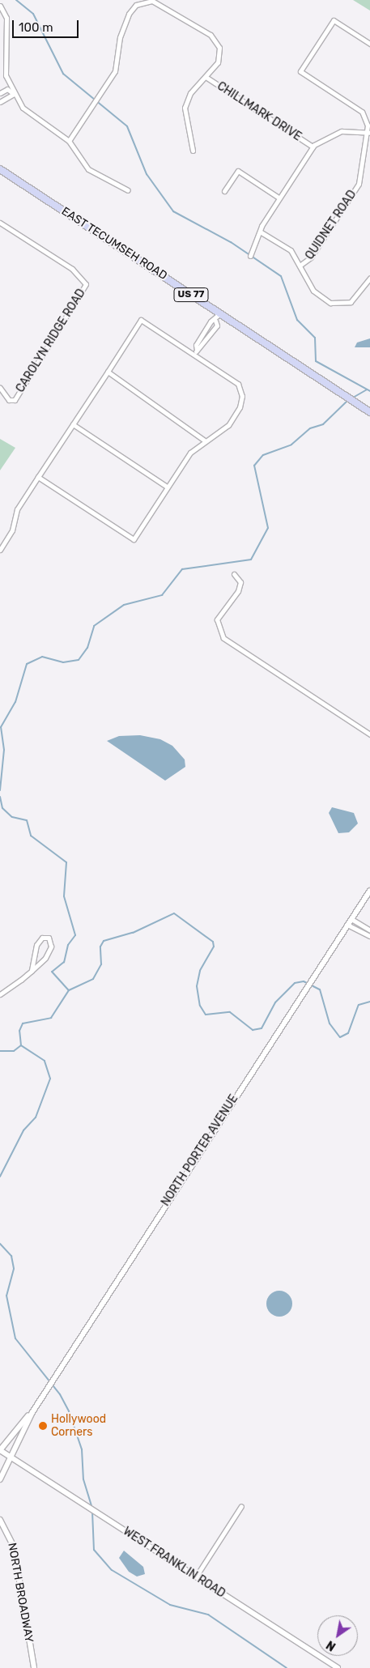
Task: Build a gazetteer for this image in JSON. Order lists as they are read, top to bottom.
{
  "streets": {
    "main road": ["EAST TECUMSEH ROAD", "US 77"],
    "street": [
      "CHILLMARK DRIVE",
      "QUIDNET ROAD",
      "CAROLYN RIDGE ROAD",
      "NORTH PORTER AVENUE",
      "WEST FRANKLIN ROAD",
      "NORTH BROADWAY"
    ]
  },
  "crossings": [
    ["NORTH PORTER AVENUE", "WEST FRANKLIN ROAD"]
  ],
  "places": ["Hollywood Corners"],
  "scale_bar": "100 m",
  "north": "bottom left"
}
